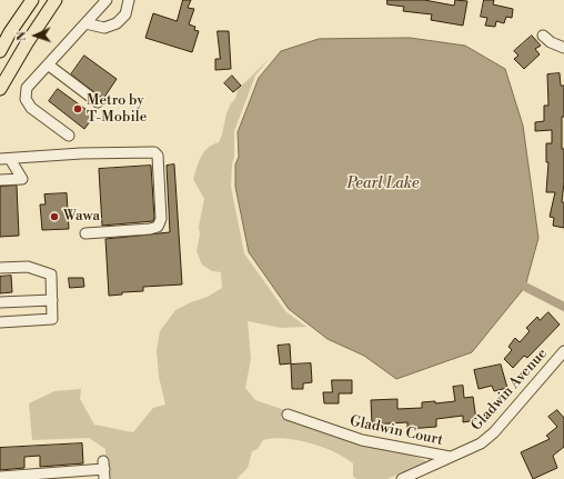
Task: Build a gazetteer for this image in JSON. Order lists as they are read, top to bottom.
{
  "streets": {
    "street": ["Gladwin Avenue", "Gladwin Court"]
  },
  "crossings": [
    ["Gladwin Avenue", "Gladwin Court"]
  ],
  "water": ["Pearl Lake"],
  "places": ["Metro by T-Mobile", "Wawa"],
  "north": "left"
}
